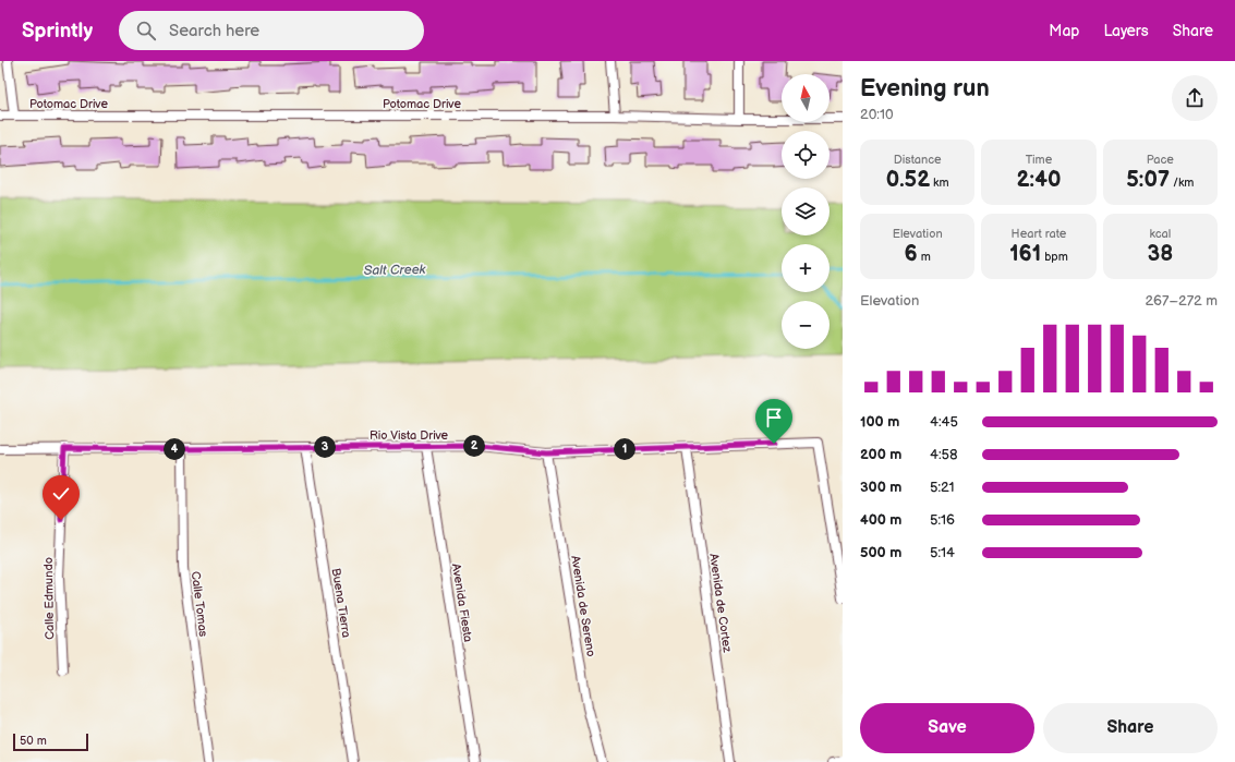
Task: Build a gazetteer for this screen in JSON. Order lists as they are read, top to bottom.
{
  "streets": {
    "street": [
      "Potomac Drive",
      "Rio Vista Drive",
      "Calle Edmundo",
      "Buena Tierra",
      "Avenida Fiesta",
      "Avenida de Cortez",
      "Calle Tomas",
      "Avenida de Sereno"
    ]
  },
  "crossings": [
    ["Rio Vista Drive", "Calle Edmundo"],
    ["Rio Vista Drive", "Buena Tierra"],
    ["Rio Vista Drive", "Avenida Fiesta"],
    ["Rio Vista Drive", "Avenida de Cortez"],
    ["Rio Vista Drive", "Calle Tomas"],
    ["Rio Vista Drive", "Avenida de Sereno"]
  ],
  "water": ["Salt Creek"],
  "scale_bar": "50 m",
  "north": "top",
  "page": {
    "header": "Sprintly",
    "search": "Search here",
    "nav": ["Map", "Layers", "Share"],
    "heading": ["Evening run", "20:10"],
    "map_buttons": ["+", "−"],
    "stats": [
      ["Distance", "0.52 km"],
      ["Time", "2:40"],
      ["Pace", "5:07 /km"],
      ["Elevation", "6 m"],
      ["Heart rate", "161 bpm"],
      ["kcal", "38"]
    ],
    "chart": ["Elevation", "267–272 m"],
    "list": [
      {
        "name": "100 m",
        "note": "4:45"
      },
      {
        "name": "200 m",
        "note": "4:58"
      },
      {
        "name": "300 m",
        "note": "5:21"
      },
      {
        "name": "400 m",
        "note": "5:16"
      },
      {
        "name": "500 m",
        "note": "5:14"
      }
    ],
    "pins": [
      "2",
      "3",
      "1",
      "4"
    ],
    "buttons": ["Save", "Share"],
    "scale": "50 m"
  }
}
